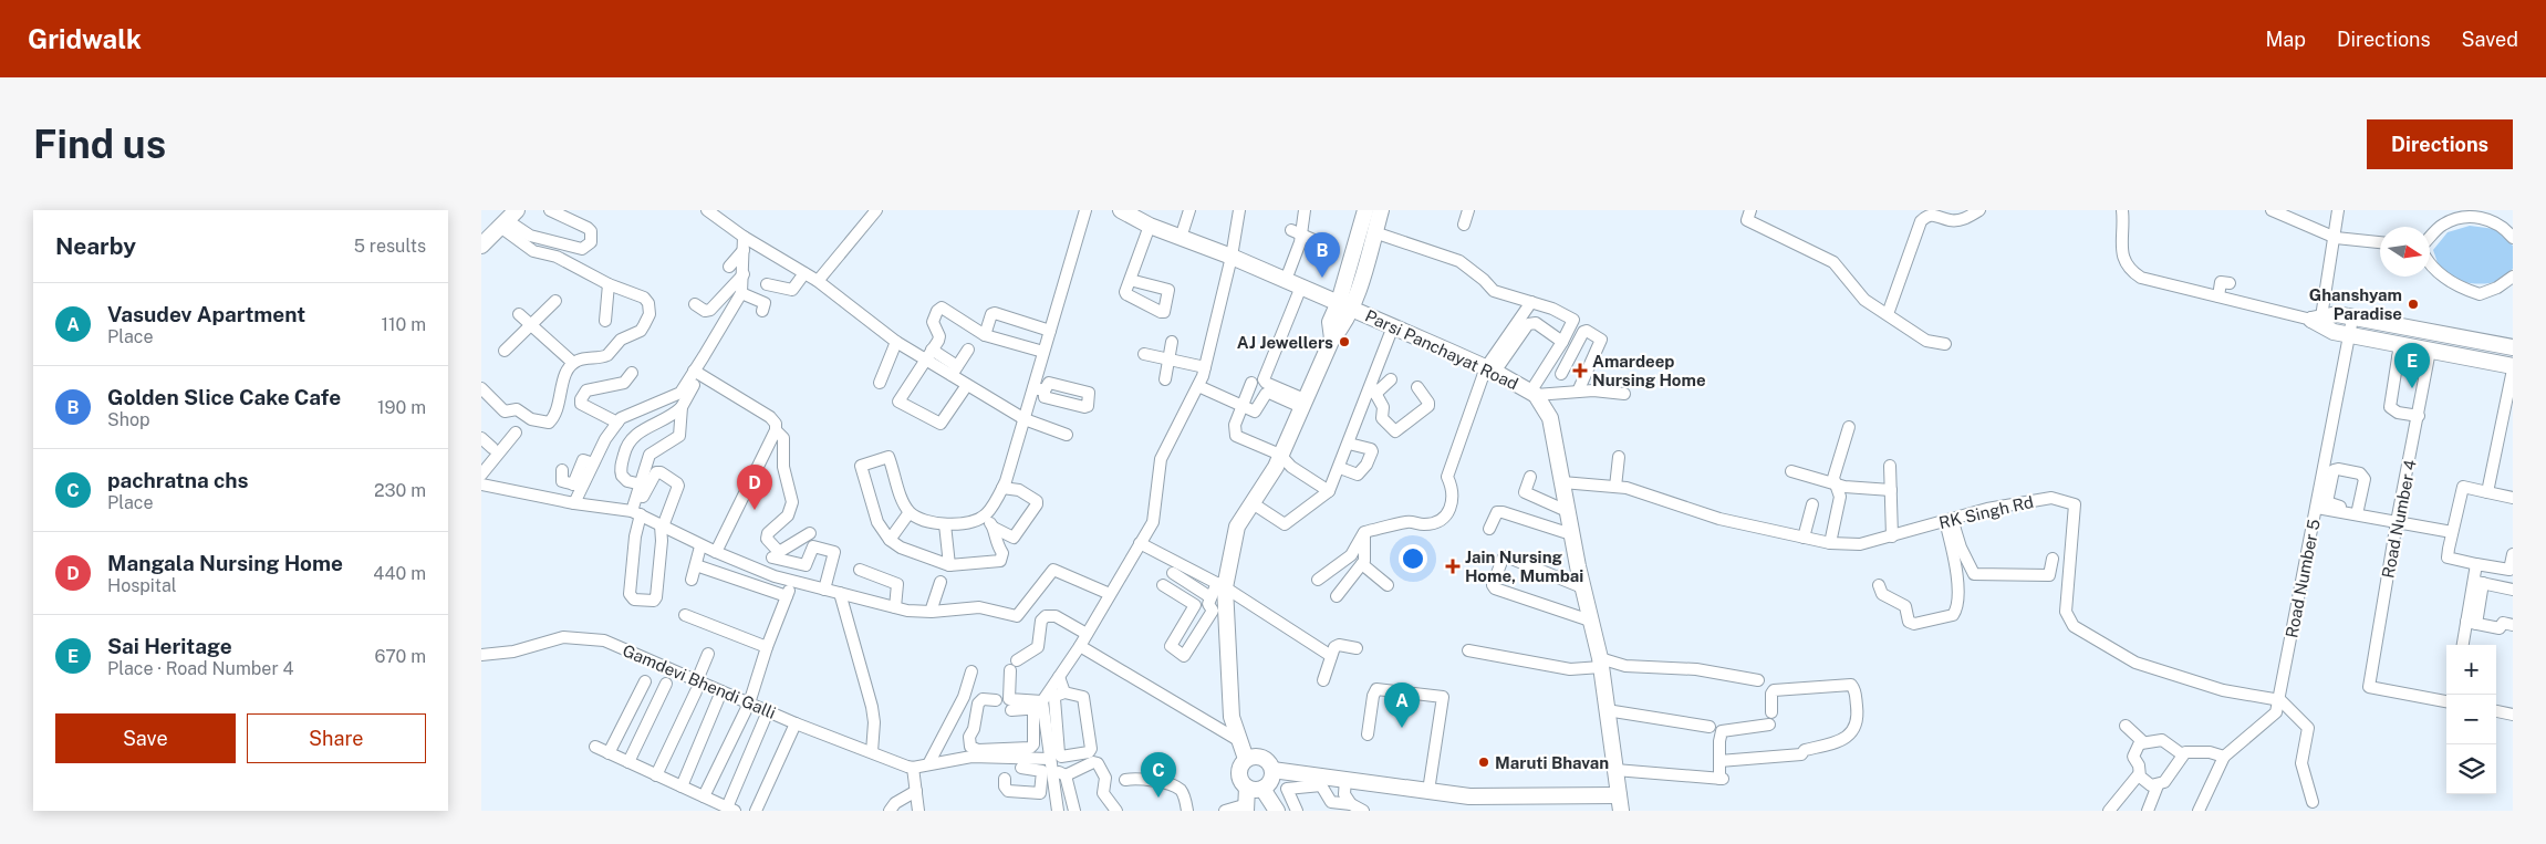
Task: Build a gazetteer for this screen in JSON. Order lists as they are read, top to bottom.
{
  "streets": {
    "street": [
      "Parsi Panchayat Road",
      "RK Singh Rd",
      "Road Number 4",
      "Road Number 5",
      "Gamdevi Bhendi Galli"
    ]
  },
  "crossings": [
    ["Parsi Panchayat Road", "RK Singh Rd"],
    ["RK Singh Rd", "Road Number 5"]
  ],
  "places": {
    "other": ["Ghanshyam Paradise", "AJ Jewellers", "Maruti Bhavan"],
    "health": ["Amardeep Nursing Home", "Jain Nursing Home, Mumbai"]
  },
  "north": "right",
  "page": {
    "header": "Gridwalk",
    "nav": ["Map", "Directions", "Saved"],
    "buttons": [
      "Directions",
      ["Save", "Share"]
    ],
    "title": "Find us",
    "heading": ["Nearby", "5 results"],
    "pins": [
      "B",
      "E",
      "D",
      "A",
      "C"
    ],
    "list": [
      {
        "mark": "A",
        "name": "Vasudev Apartment",
        "note": "Place",
        "value": "110 m"
      },
      {
        "mark": "B",
        "name": "Golden Slice Cake Cafe",
        "note": "Shop",
        "value": "190 m"
      },
      {
        "mark": "C",
        "name": "pachratna chs",
        "note": "Place",
        "value": "230 m"
      },
      {
        "mark": "D",
        "name": "Mangala Nursing Home",
        "note": "Hospital",
        "value": "440 m"
      },
      {
        "mark": "E",
        "name": "Sai Heritage",
        "note": "Place · Road Number 4",
        "value": "670 m"
      }
    ],
    "map_buttons": ["+", "−"]
  }
}
